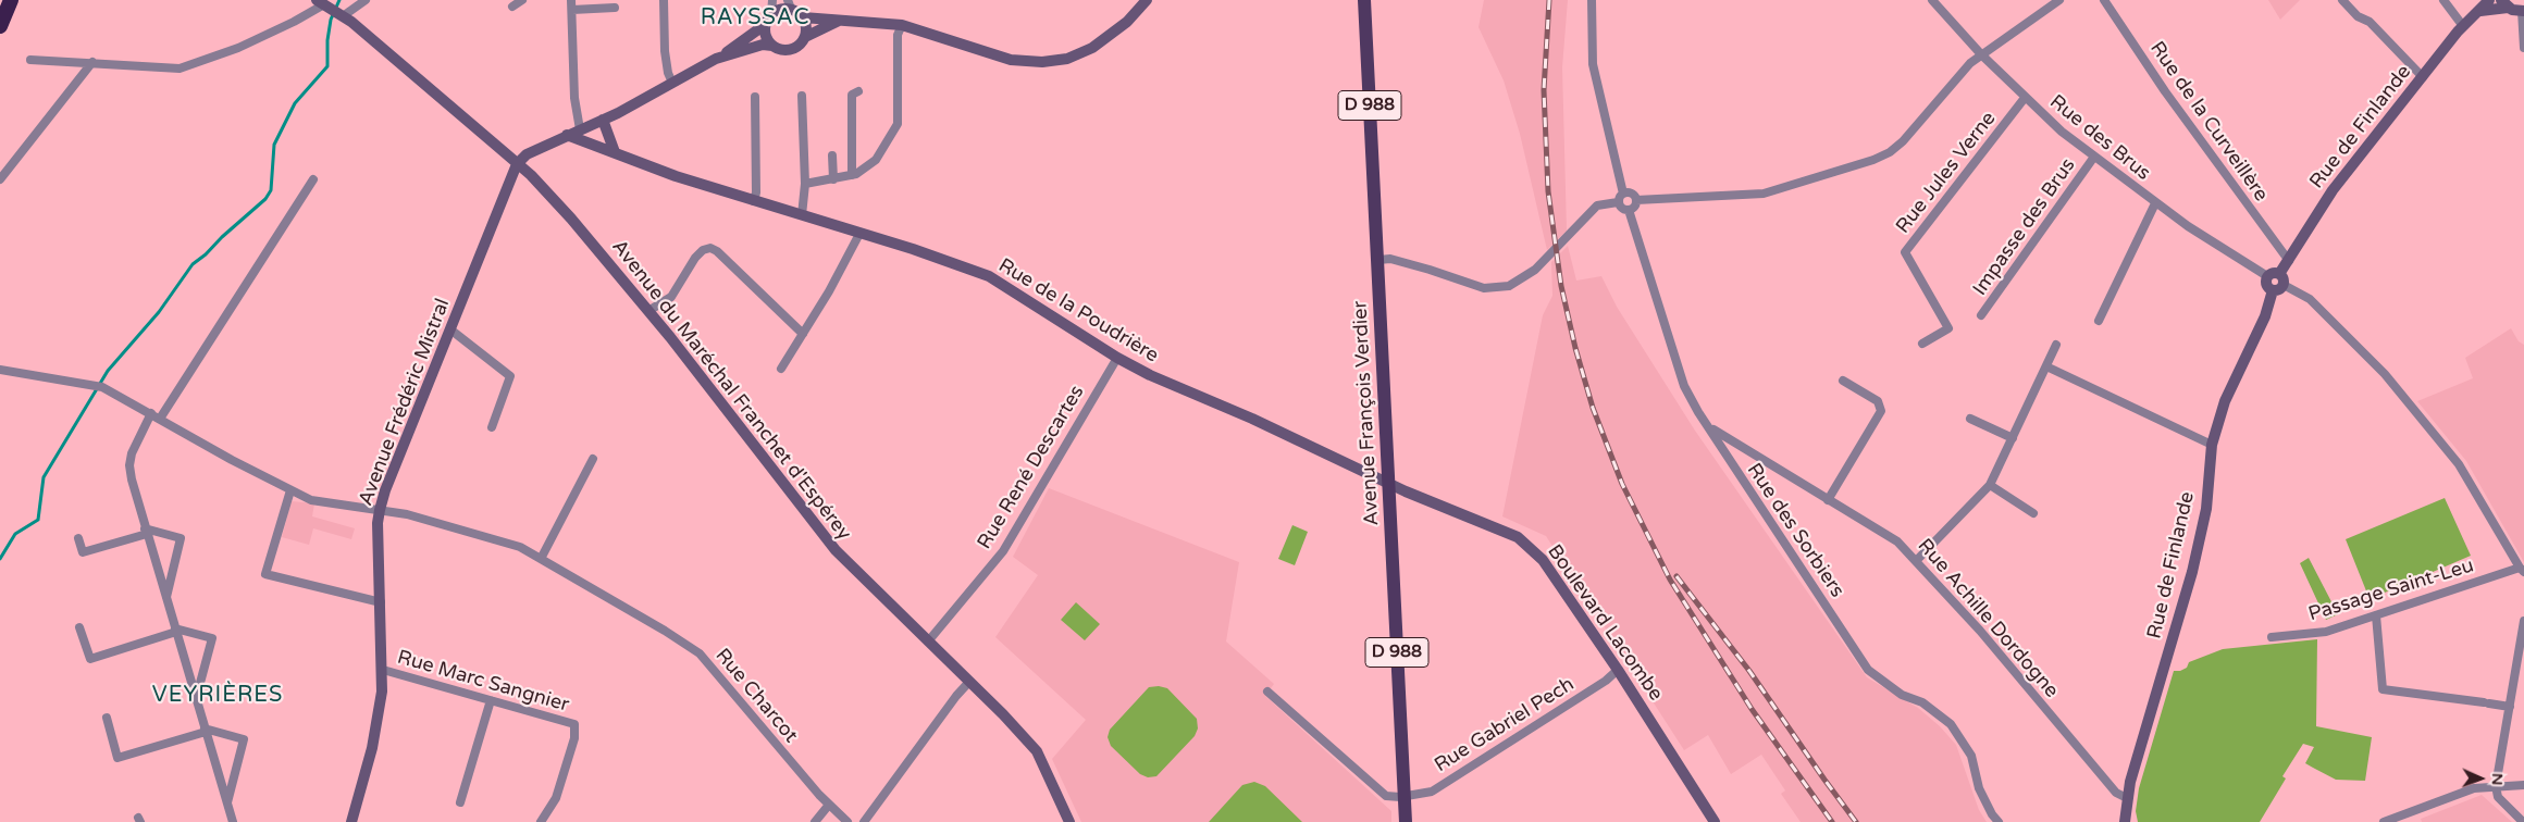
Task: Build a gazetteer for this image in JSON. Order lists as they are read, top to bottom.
{
  "streets": {
    "main road": ["D 988", "Avenue François Verdier"],
    "street": [
      "Rue de la Curveillère",
      "Rue de Finlande",
      "Rue des Brus",
      "Rue Jules Verne",
      "Impasse des Brus",
      "Rue de la Poudrière",
      "Avenue du Maréchal Franchet d'Espérey",
      "Avenue Frédéric Mistral",
      "Rue René Descartes",
      "Rue des Sorbiers",
      "Passage Saint-Leu",
      "Rue Achille Dordogne",
      "Boulevard Lacombe",
      "Rue Marc Sangnier",
      "Rue Charcot",
      "Rue Gabriel Pech"
    ]
  },
  "crossings": [
    ["Rue de la Curveillère", "Rue de Finlande"],
    ["Rue de Finlande", "Rue des Brus"],
    ["Rue de Finlande", "Rue Achille Dordogne"],
    ["Rue des Brus", "Rue Jules Verne"],
    ["Rue des Brus", "Impasse des Brus"],
    ["Rue de la Poudrière", "Avenue François Verdier"],
    ["Rue de la Poudrière", "Rue René Descartes"],
    ["Rue de la Poudrière", "Boulevard Lacombe"],
    ["Avenue du Maréchal Franchet d'Espérey", "Avenue Frédéric Mistral"],
    ["Avenue du Maréchal Franchet d'Espérey", "Rue René Descartes"],
    ["Avenue Frédéric Mistral", "Rue Marc Sangnier"],
    ["Avenue Frédéric Mistral", "Rue Charcot"],
    ["Avenue François Verdier", "Boulevard Lacombe"],
    ["Avenue François Verdier", "Rue Gabriel Pech"],
    ["Rue des Sorbiers", "Rue Achille Dordogne"],
    ["Boulevard Lacombe", "Rue Gabriel Pech"]
  ],
  "districts": ["RAYSSAC", "VEYRIÈRES"],
  "north": "right"
}
